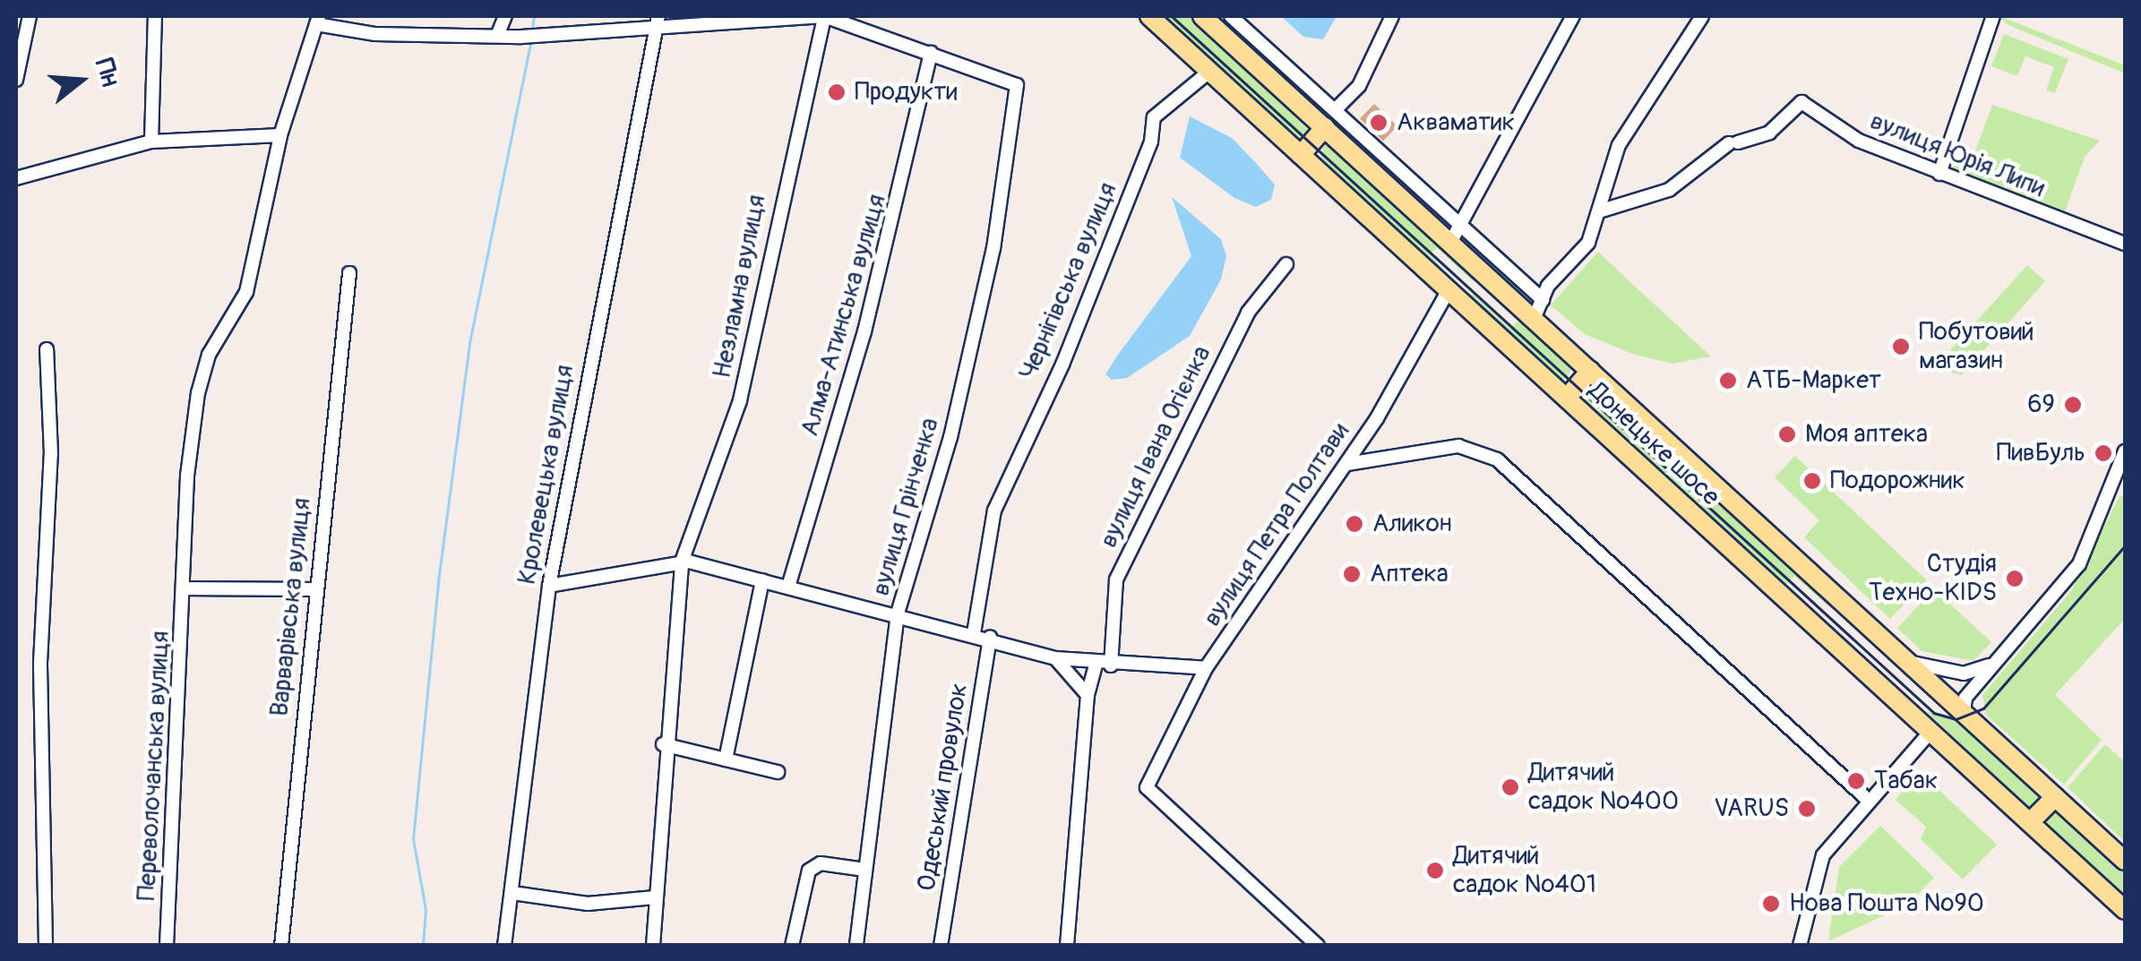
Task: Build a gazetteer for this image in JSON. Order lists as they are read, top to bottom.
{
  "streets": {
    "highway": ["Донецьке шосе"],
    "street": [
      "вулиця Юрія Липи",
      "Чернігівська вулиця",
      "Незламна вулиця",
      "Алма-Атинська вулиця",
      "вулиця Івана Огієнка",
      "Кролевецька вулиця",
      "вулиця Грінченка",
      "вулиця Петра Полтави",
      "Варварівська вулиця",
      "Переволочанська вулиця",
      "Одеський провулок"
    ]
  },
  "crossings": [
    ["Чернігівська вулиця", "Донецьке шосе"],
    ["Алма-Атинська вулиця", "вулиця Грінченка"],
    ["Донецьке шосе", "вулиця Петра Полтави"]
  ],
  "places": [
    "Продукти",
    "Акваматик",
    "Побутовий магазин",
    "АТБ-Маркет",
    "69",
    "Моя аптека",
    "ПивБуль",
    "Подорожник",
    "Аликон",
    "Аптека",
    "Студія Техно-KIDS",
    "Табак",
    "Дитячий садок №400",
    "VARUS",
    "Дитячий садок №401",
    "Нова Пошта №90"
  ],
  "north": "right"
}
